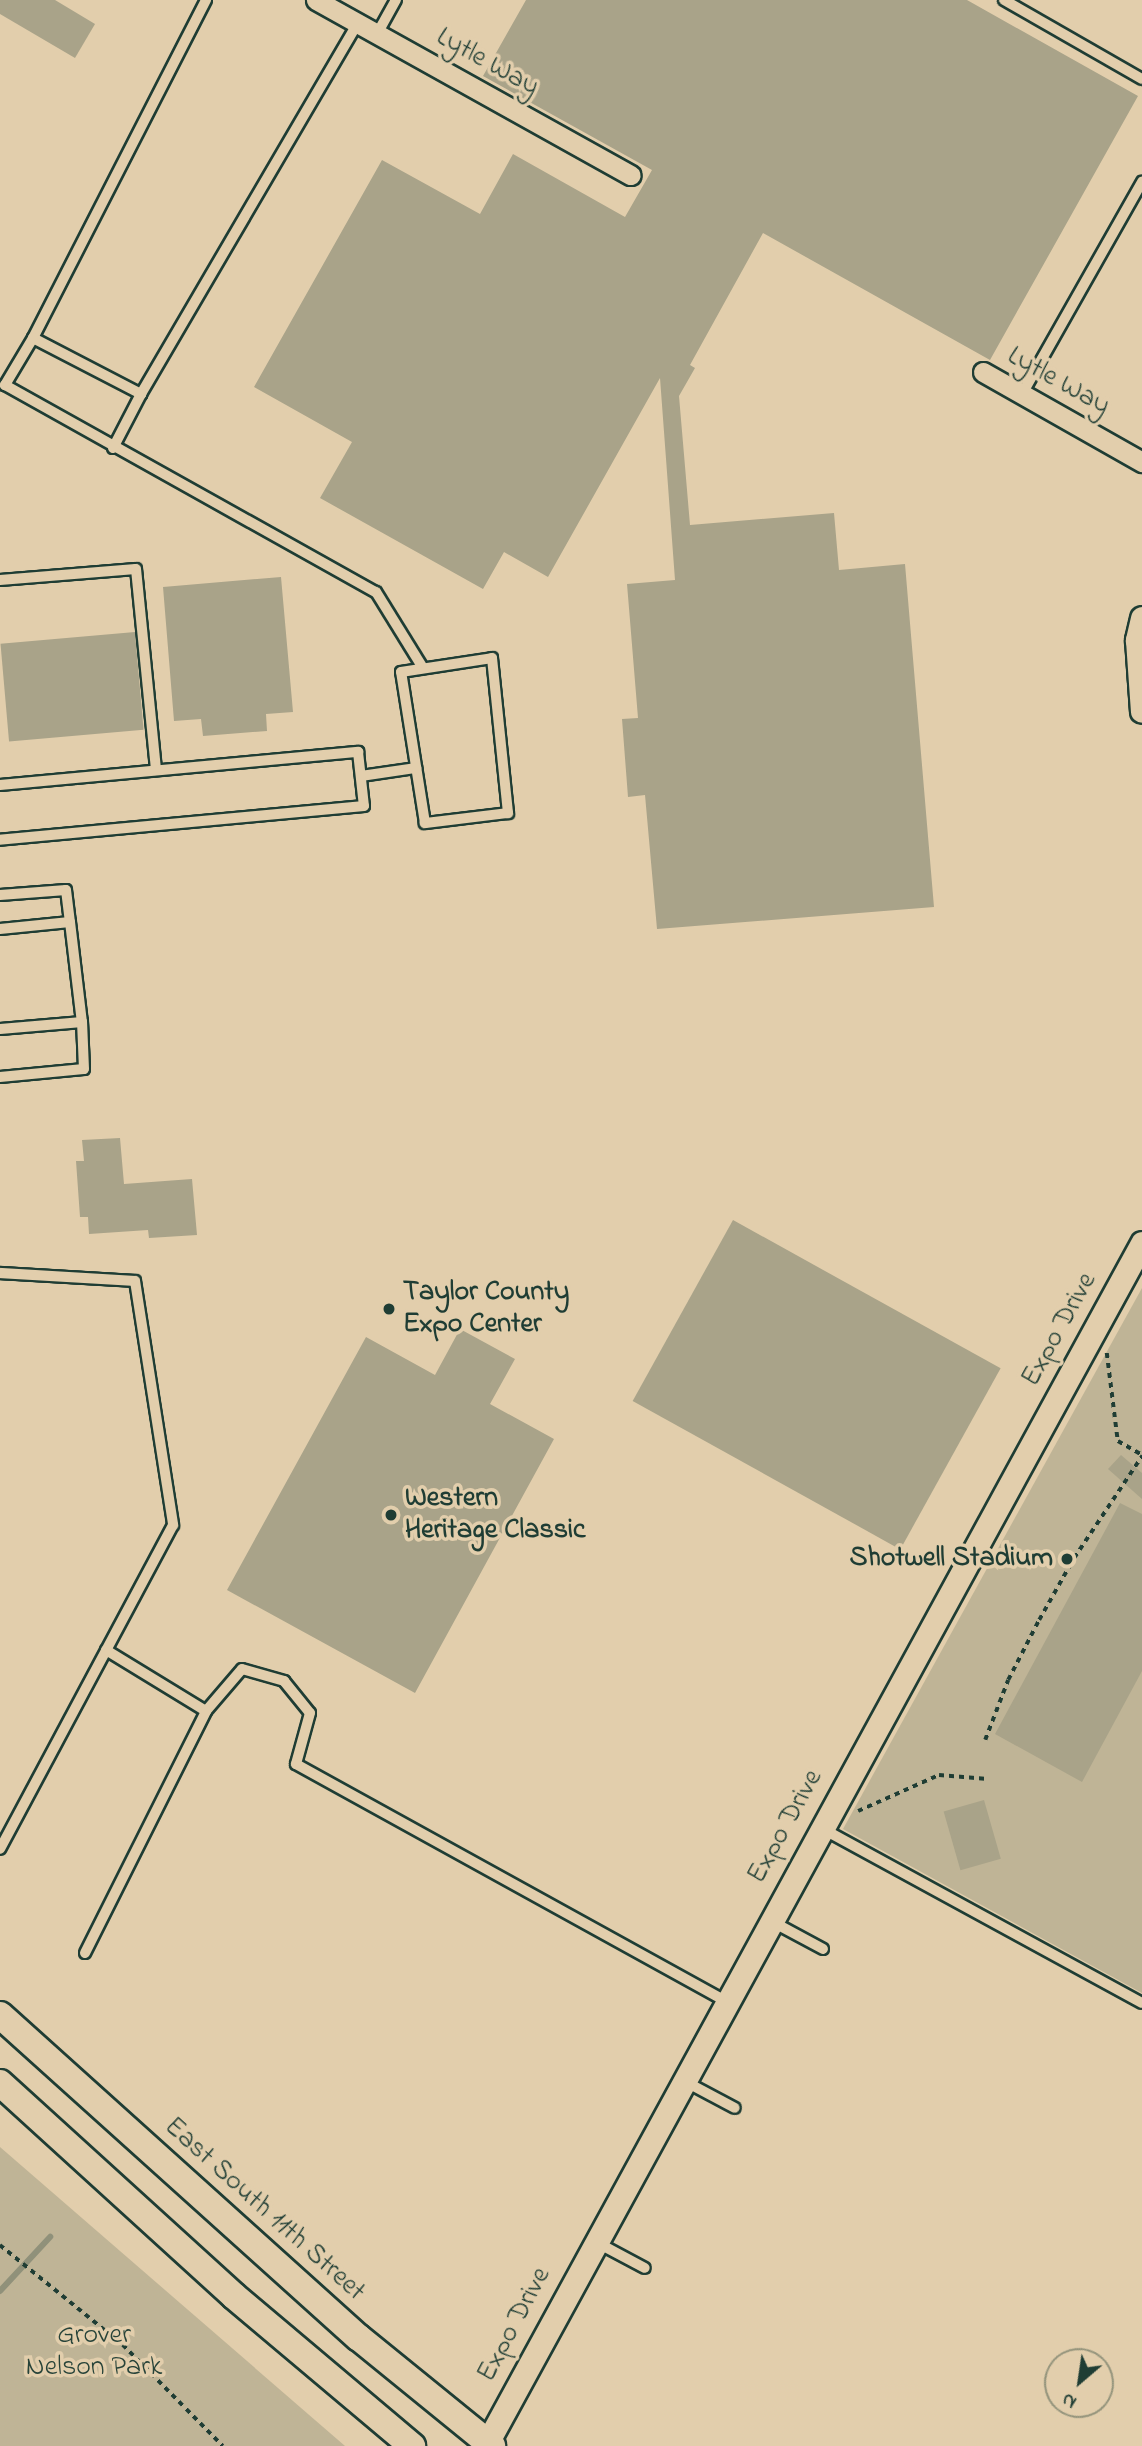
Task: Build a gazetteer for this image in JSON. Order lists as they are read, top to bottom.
{
  "streets": {
    "main road": ["East South 11th Street"],
    "street": ["Lytle Way", "Expo Drive"]
  },
  "crossings": [
    ["Expo Drive", "East South 11th Street"]
  ],
  "parks": ["Grover Nelson Park"],
  "places": ["Taylor County Expo Center", "Western Heritage Classic", "Shotwell Stadium"],
  "north": "bottom left"
}
